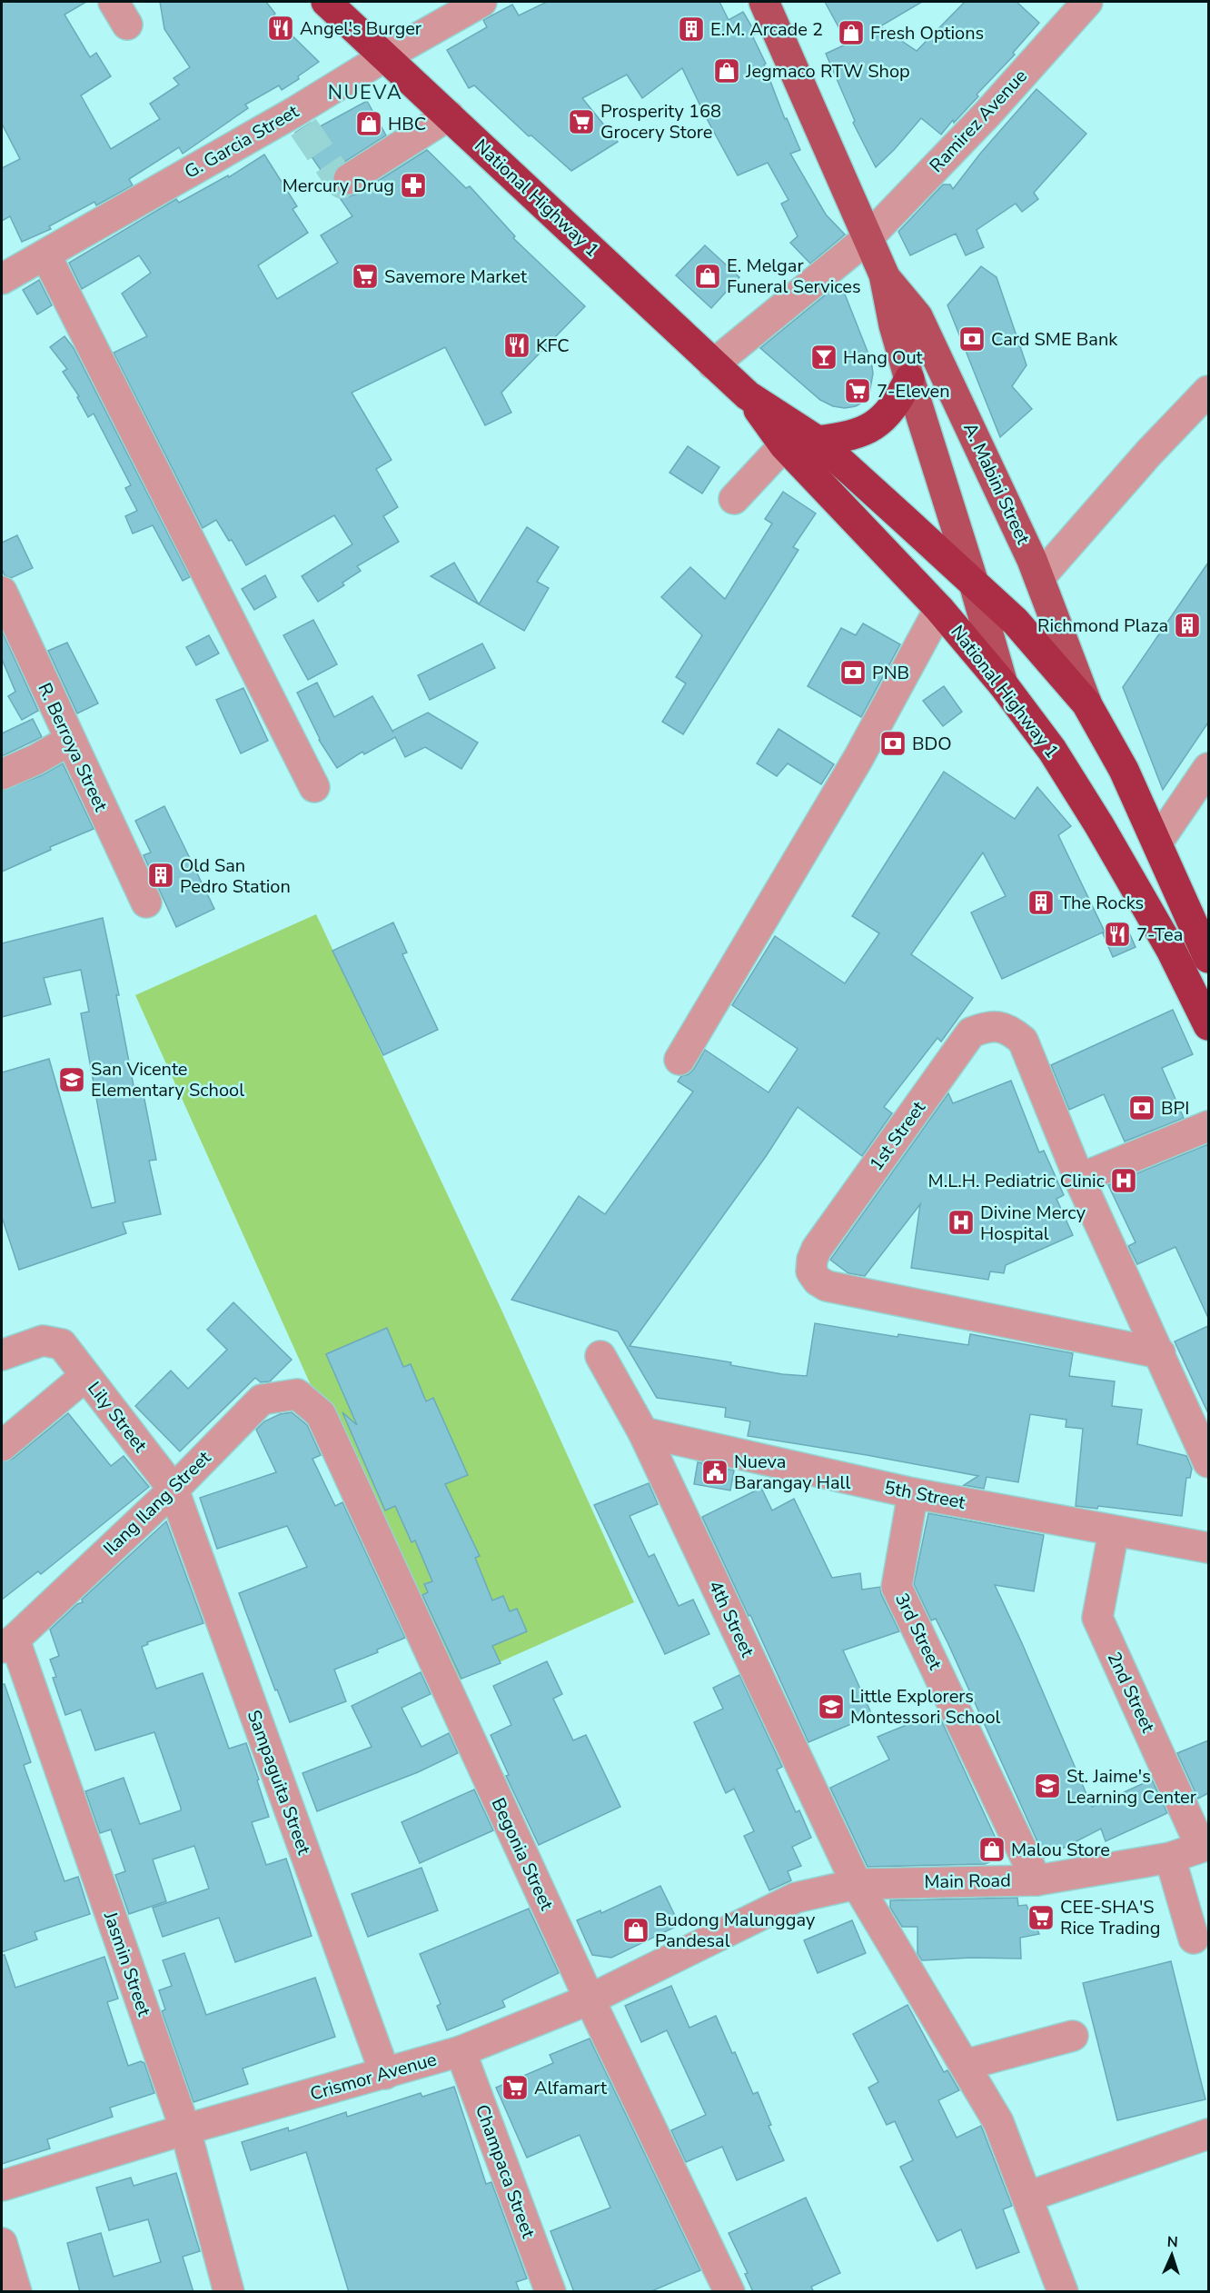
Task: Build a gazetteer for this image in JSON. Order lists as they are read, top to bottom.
{
  "streets": {
    "highway": ["National Highway 1"],
    "main road": ["A. Mabini Street"],
    "street": [
      "Ramirez Avenue",
      "G. Garcia Street",
      "R. Berroya Street",
      "1st Street",
      "Lily Street",
      "5th Street",
      "Ilang Ilang Street",
      "4th Street",
      "3rd Street",
      "2nd Street",
      "Sampaguita Street",
      "Begonia Street",
      "Main Road",
      "Jasmin Street",
      "Crismor Avenue",
      "Champaca Street"
    ]
  },
  "crossings": [
    ["Ramirez Avenue", "National Highway 1"],
    ["Ramirez Avenue", "A. Mabini Street"],
    ["G. Garcia Street", "National Highway 1"],
    ["National Highway 1", "A. Mabini Street"],
    ["Lily Street", "Ilang Ilang Street"],
    ["Lily Street", "Sampaguita Street"],
    ["5th Street", "4th Street"],
    ["5th Street", "3rd Street"],
    ["5th Street", "2nd Street"],
    ["Ilang Ilang Street", "Sampaguita Street"],
    ["Ilang Ilang Street", "Begonia Street"],
    ["Ilang Ilang Street", "Jasmin Street"],
    ["4th Street", "Main Road"],
    ["3rd Street", "Main Road"],
    ["2nd Street", "Main Road"],
    ["Sampaguita Street", "Crismor Avenue"],
    ["Begonia Street", "Crismor Avenue"],
    ["Main Road", "Crismor Avenue"],
    ["Jasmin Street", "Crismor Avenue"],
    ["Crismor Avenue", "Champaca Street"]
  ],
  "districts": ["NUEVA"],
  "places": {
    "restaurant": ["Angel's Burger", "KFC", "7-Tea"],
    "building": [
      "E.M. Arcade 2",
      "Richmond Plaza",
      "Old San Pedro Station",
      "The Rocks"
    ],
    "shop": [
      "Fresh Options",
      "Jegmaco RTW Shop",
      "HBC",
      "E. Melgar Funeral Services",
      "Malou Store",
      "Budong Malunggay Pandesal"
    ],
    "supermarket": [
      "Prosperity 168 Grocery Store",
      "Savemore Market",
      "7-Eleven",
      "CEE-SHA'S Rice Trading",
      "Alfamart"
    ],
    "pharmacy": ["Mercury Drug"],
    "bank": [
      "Card SME Bank",
      "PNB",
      "BDO",
      "BPI"
    ],
    "bar": ["Hang Out"],
    "school or university": ["San Vicente Elementary School", "Little Explorers Montessori School", "St. Jaime's Learning Center"],
    "hospital": ["M.L.H. Pediatric Clinic", "Divine Mercy Hospital"],
    "public building": ["Nueva Barangay Hall"]
  },
  "north": "top"
}
